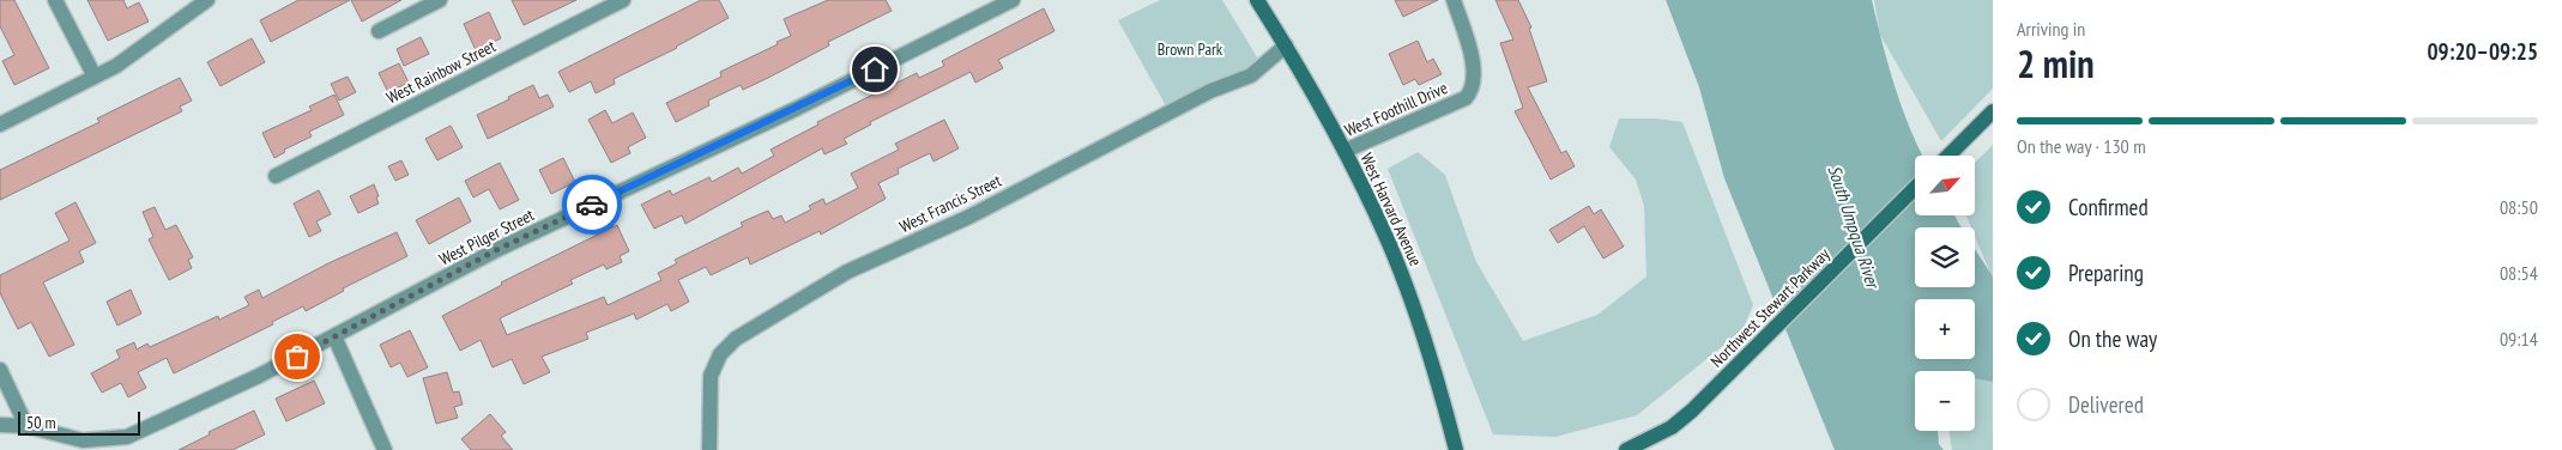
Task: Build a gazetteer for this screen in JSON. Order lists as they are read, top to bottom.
{
  "streets": {
    "main road": ["West Harvard Avenue", "Northwest Stewart Parkway"],
    "street": [
      "West Rainbow Street",
      "West Foothill Drive",
      "West Francis Street",
      "West Pilger Street"
    ]
  },
  "crossings": [
    ["West Foothill Drive", "West Harvard Avenue"],
    ["West Francis Street", "West Harvard Avenue"]
  ],
  "water": ["South Umpqua River"],
  "parks": ["Brown Park"],
  "scale_bar": "50 m",
  "north": "top right",
  "page": {
    "heading": ["2 min", "Arriving in", "09:20–09:25"],
    "bar": "On the way · 130 m",
    "map_buttons": ["+", "−"],
    "list": [
      ["Confirmed", "08:50"],
      ["Preparing", "08:54"],
      ["On the way", "09:14"],
      "Delivered"
    ],
    "scale": "50 m"
  }
}
